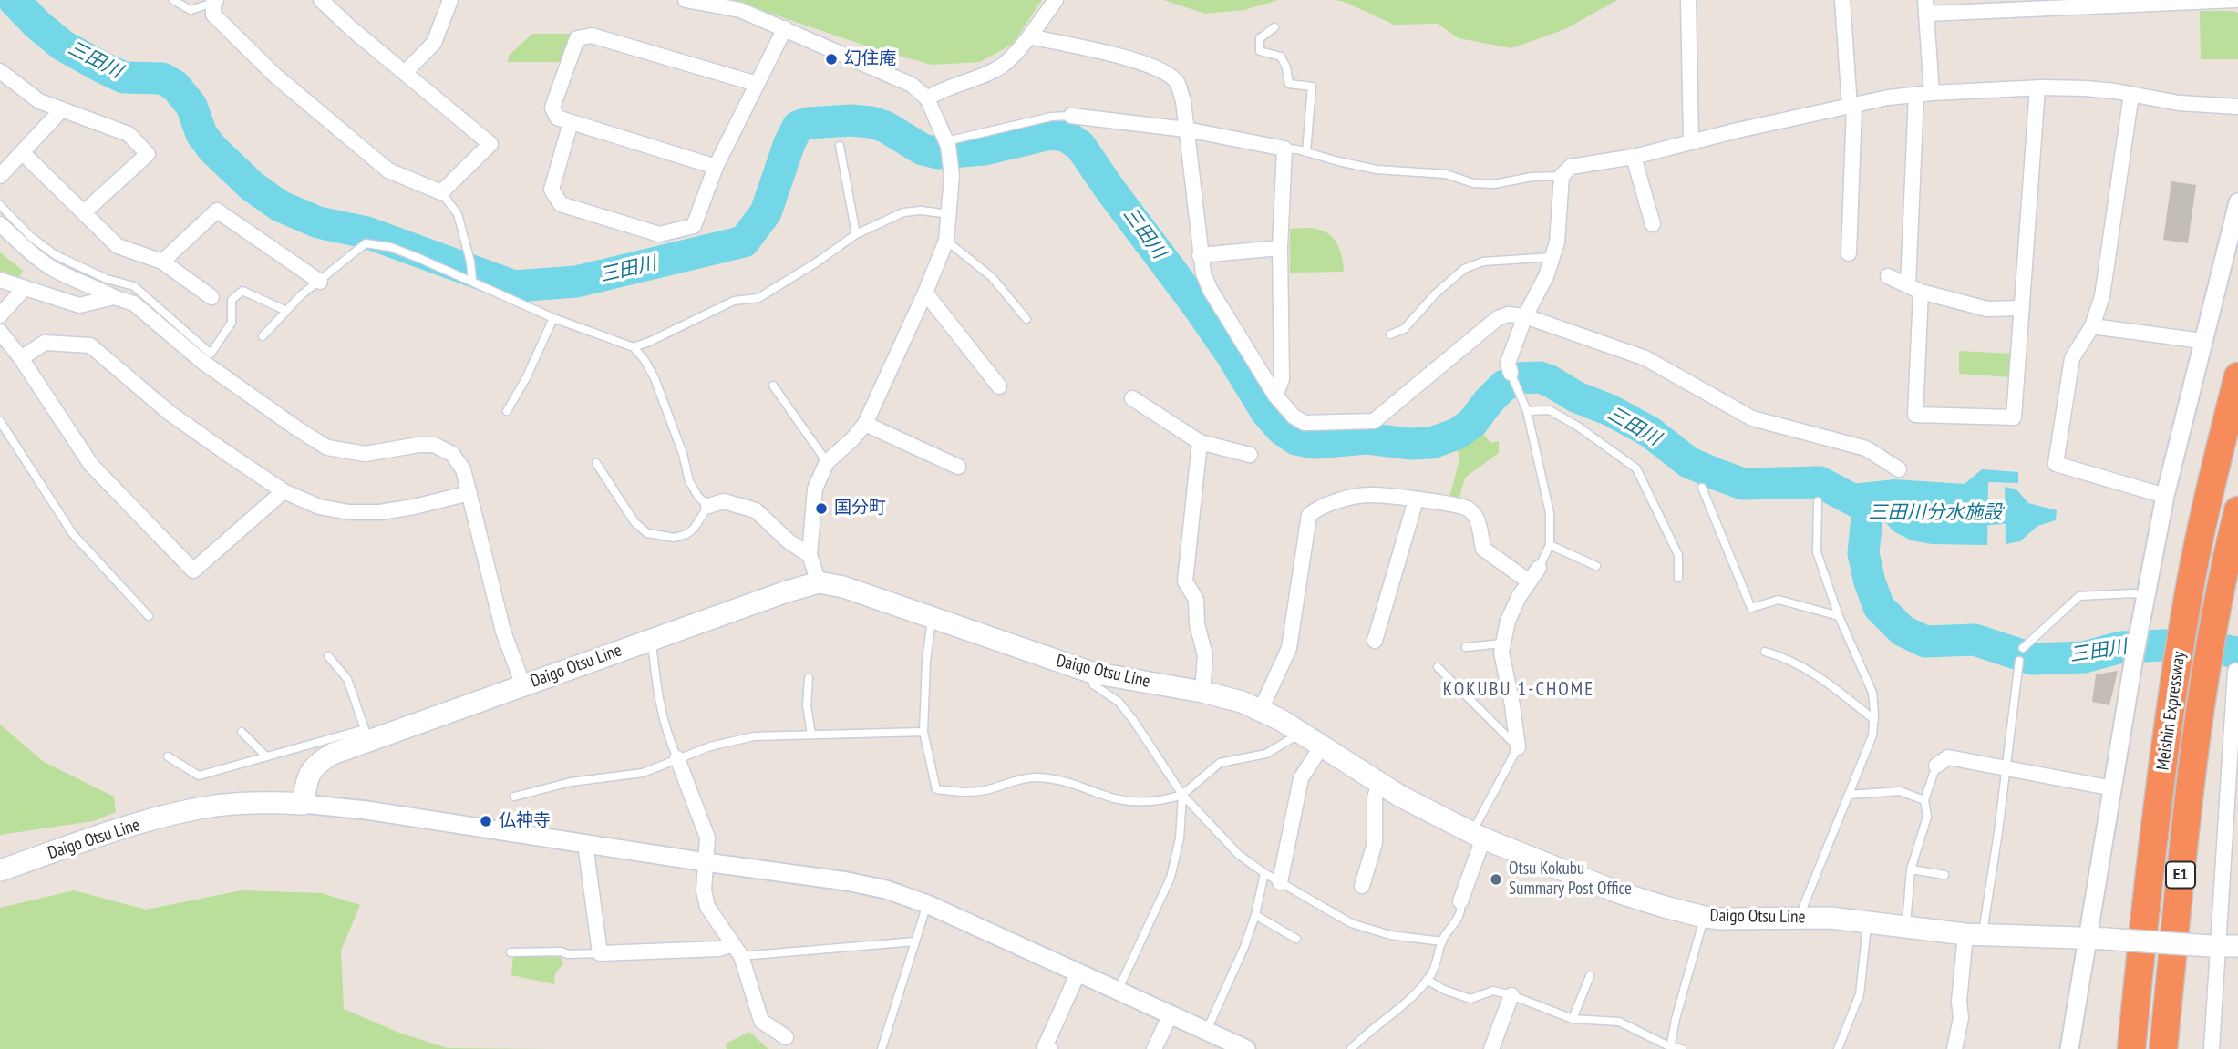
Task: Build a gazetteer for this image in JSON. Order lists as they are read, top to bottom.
{
  "streets": {
    "highway": ["Meishin Expressway", "E1"],
    "main road": ["Daigo Otsu Line"]
  },
  "districts": ["KOKUBU 1-CHOME"],
  "water": ["三田川", "三田川分水施設"],
  "places": [
    "幻住庵",
    "国分町",
    "仏神寺",
    "Otsu Kokubu Summary Post Office"
  ]
}
